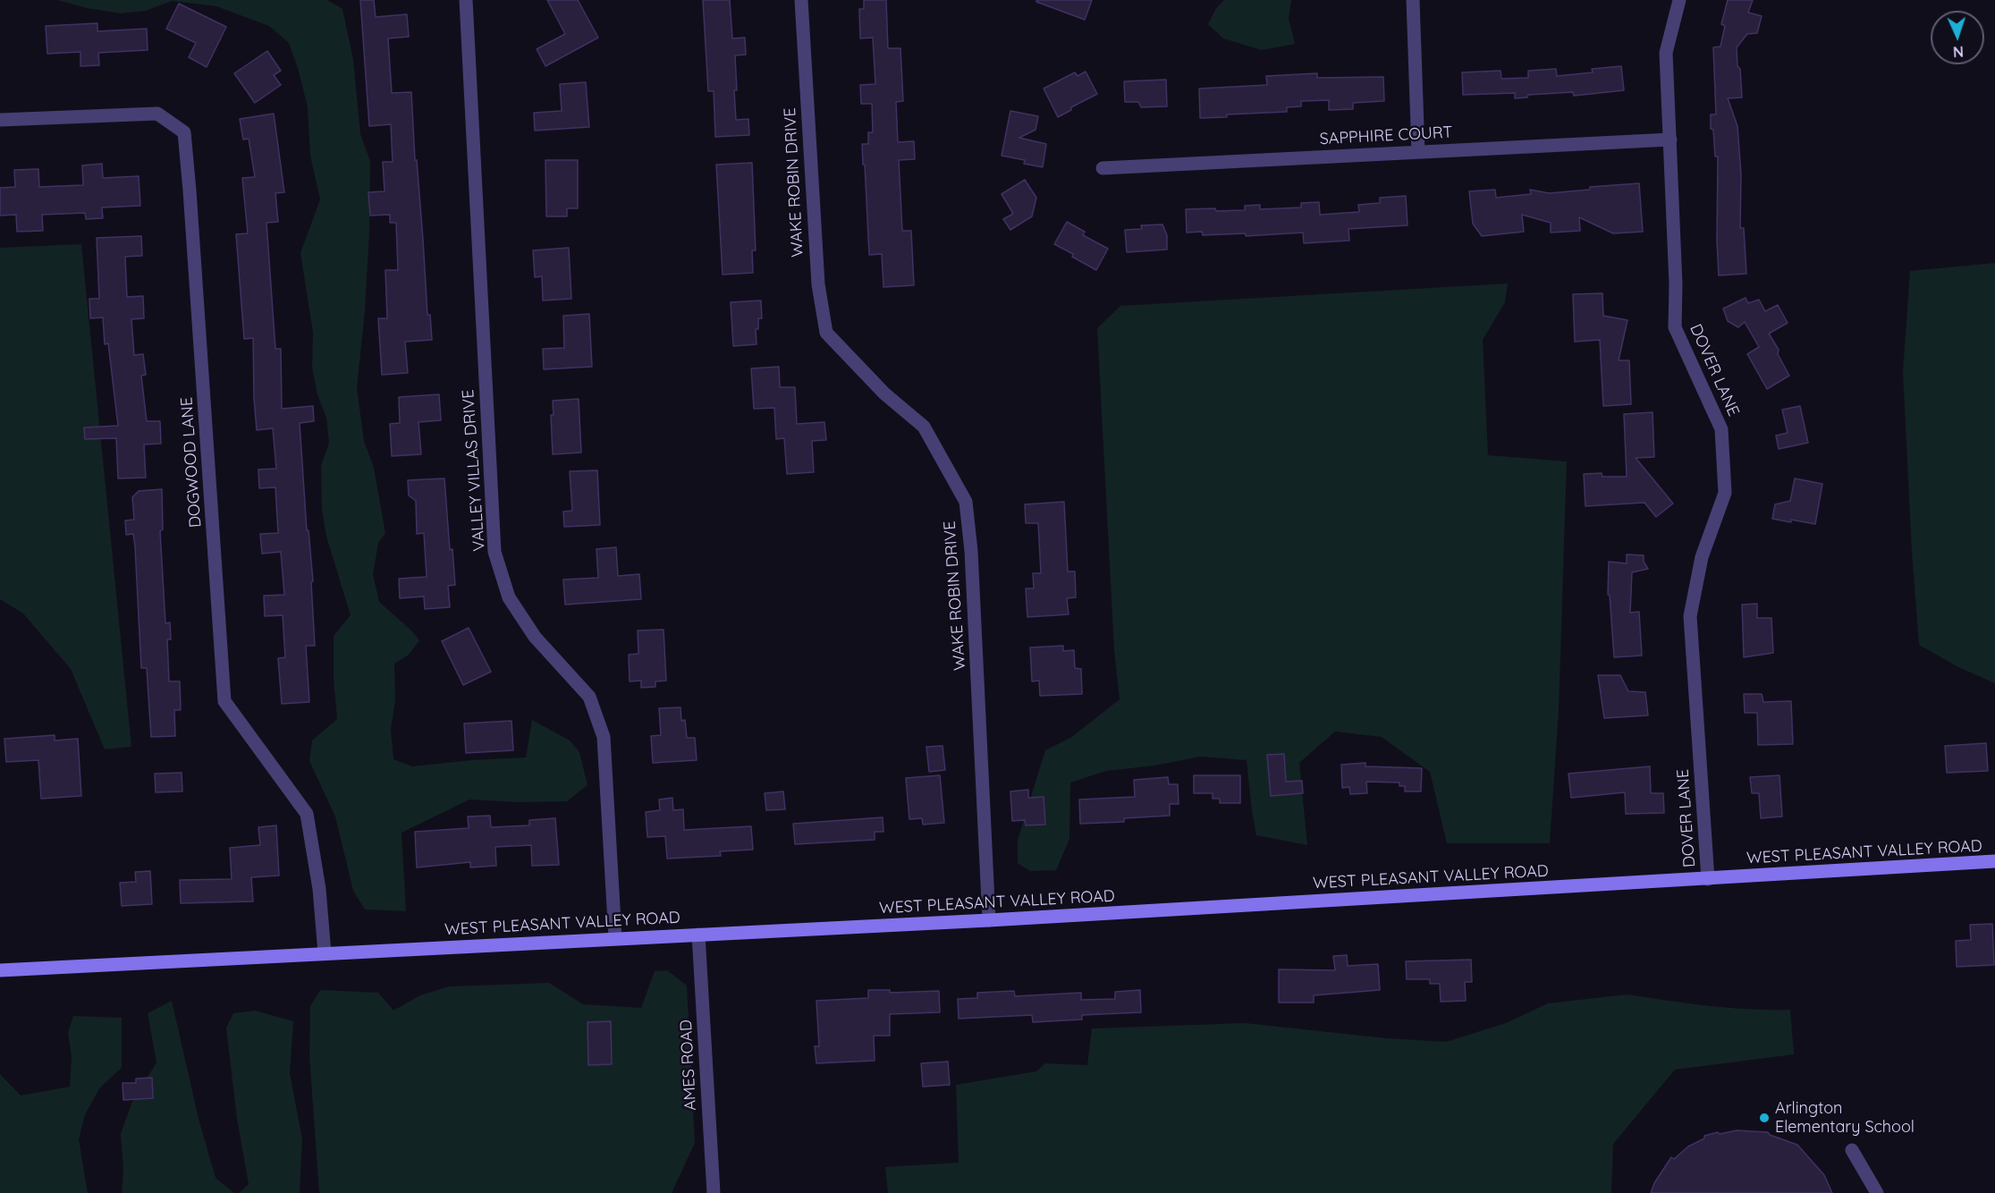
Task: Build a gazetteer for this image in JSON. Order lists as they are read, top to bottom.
{
  "streets": {
    "main road": ["WEST PLEASANT VALLEY ROAD"],
    "street": [
      "SAPPHIRE COURT",
      "WAKE ROBIN DRIVE",
      "DOVER LANE",
      "DOGWOOD LANE",
      "VALLEY VILLAS DRIVE",
      "AMES ROAD"
    ]
  },
  "crossings": [
    ["SAPPHIRE COURT", "DOVER LANE"],
    ["WAKE ROBIN DRIVE", "WEST PLEASANT VALLEY ROAD"],
    ["DOVER LANE", "WEST PLEASANT VALLEY ROAD"],
    ["DOGWOOD LANE", "WEST PLEASANT VALLEY ROAD"],
    ["VALLEY VILLAS DRIVE", "WEST PLEASANT VALLEY ROAD"],
    ["WEST PLEASANT VALLEY ROAD", "AMES ROAD"]
  ],
  "places": ["Arlington Elementary School"],
  "north": "bottom"
}
